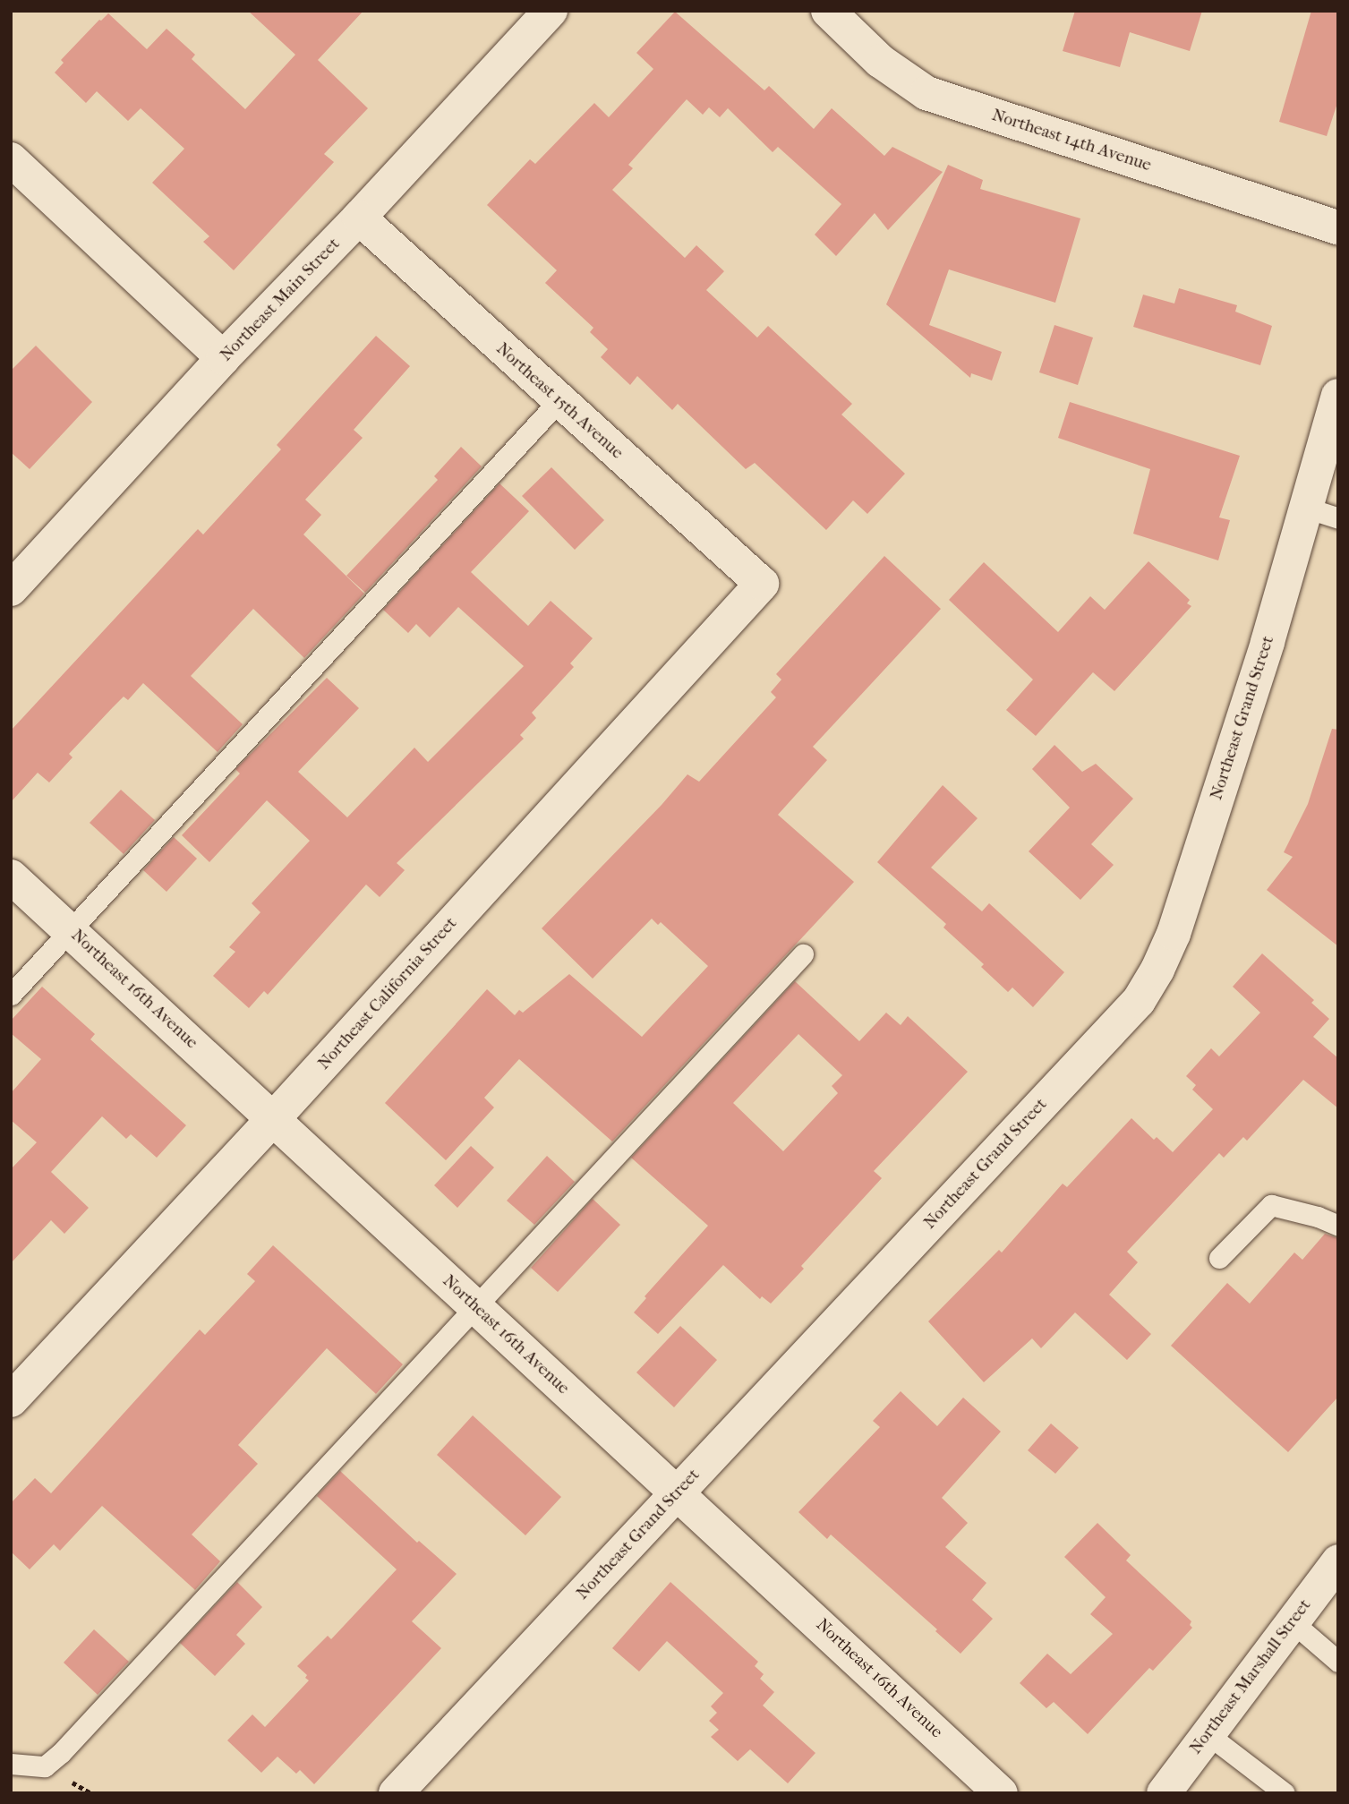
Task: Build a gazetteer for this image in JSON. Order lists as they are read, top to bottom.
{
  "streets": {
    "street": [
      "Northeast 14th Avenue",
      "Northeast Main Street",
      "Northeast 15th Avenue",
      "Northeast Grand Street",
      "Northeast 16th Avenue",
      "Northeast California Street",
      "Northeast Marshall Street"
    ]
  },
  "crossings": [
    ["Northeast Main Street", "Northeast 15th Avenue"],
    ["Northeast 15th Avenue", "Northeast California Street"],
    ["Northeast Grand Street", "Northeast 16th Avenue"],
    ["Northeast 16th Avenue", "Northeast California Street"]
  ]
}
